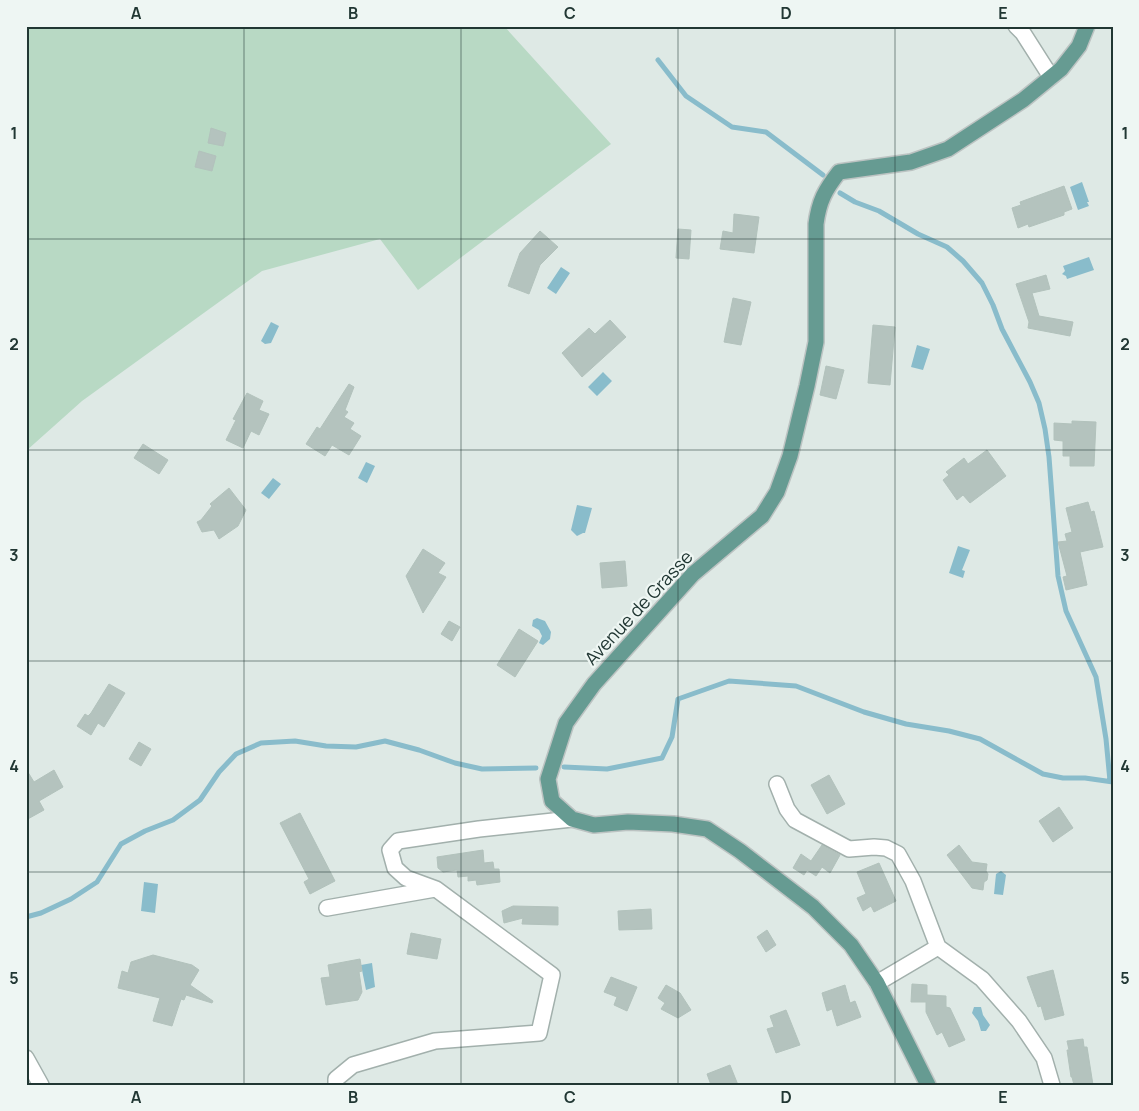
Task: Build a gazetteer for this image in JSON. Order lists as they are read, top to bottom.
{
  "streets": {
    "main road": ["Avenue de Grasse"]
  },
  "grid": {
    "columns": [
      "A",
      "B",
      "C",
      "D",
      "E"
    ],
    "rows": [
      "1",
      "2",
      "3",
      "4",
      "5"
    ]
  }
}
